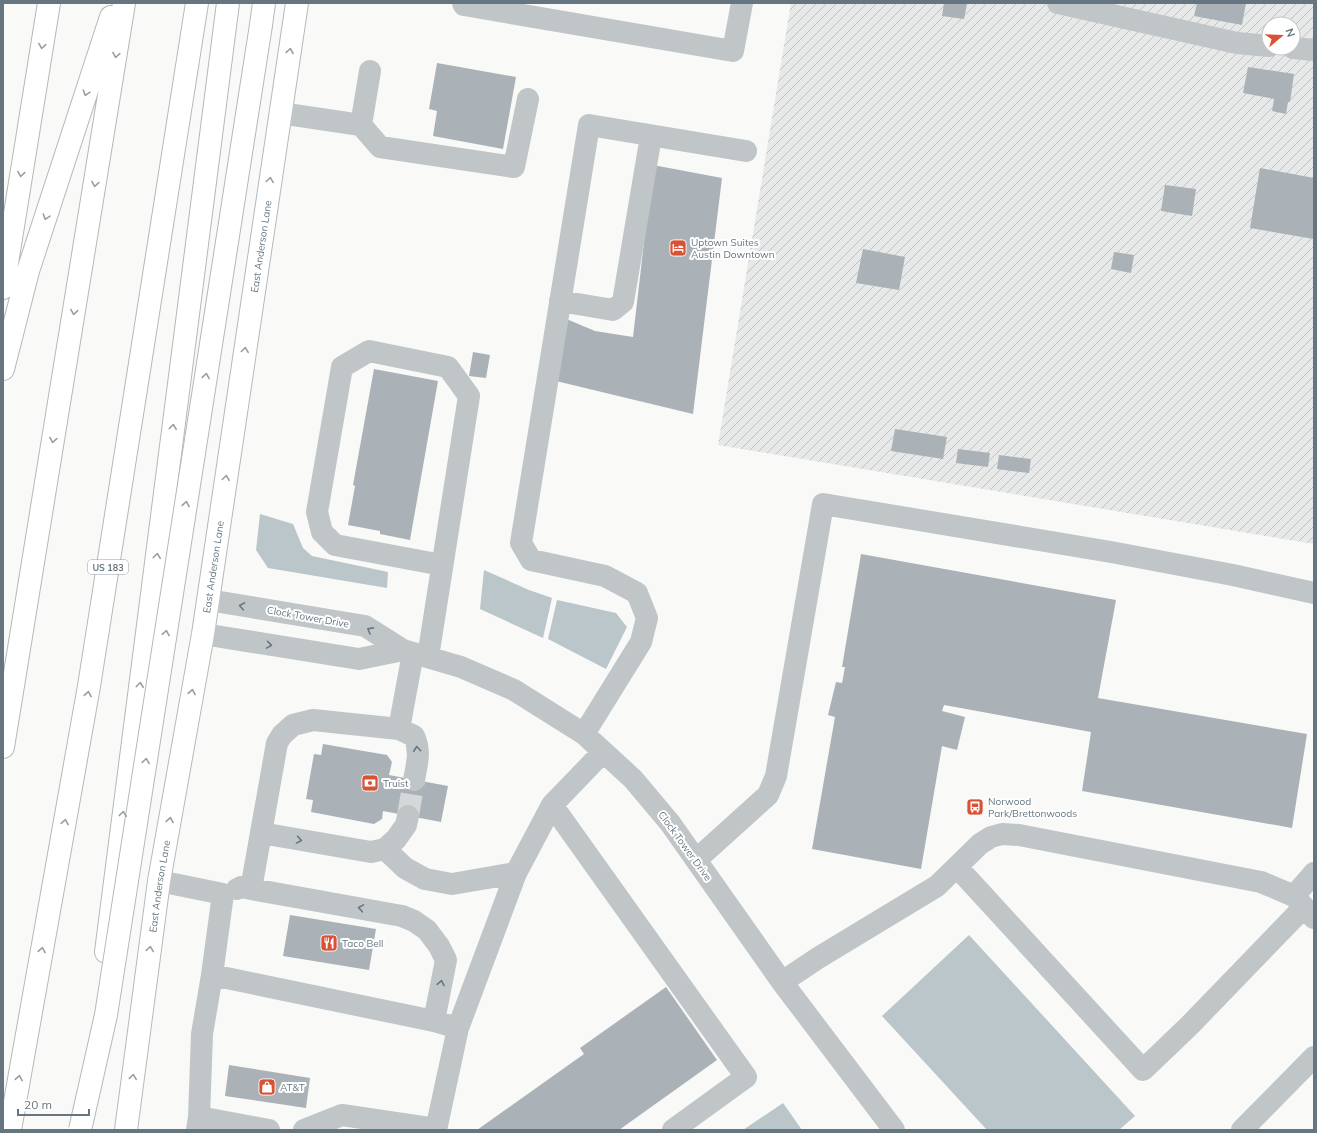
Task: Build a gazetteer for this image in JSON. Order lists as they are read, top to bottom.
{
  "streets": {
    "main road": ["East Anderson Lane", "US 183"],
    "street": ["Clock Tower Drive"]
  },
  "crossings": [
    ["East Anderson Lane", "Clock Tower Drive"]
  ],
  "places": {
    "hotel": ["Uptown Suites Austin Downtown"],
    "bank": ["Truist"],
    "bus stop": ["Norwood Park/Brettonwoods"],
    "restaurant": ["Taco Bell"],
    "shop": ["AT&T"]
  },
  "scale_bar": "20 m",
  "north": "right"
}
